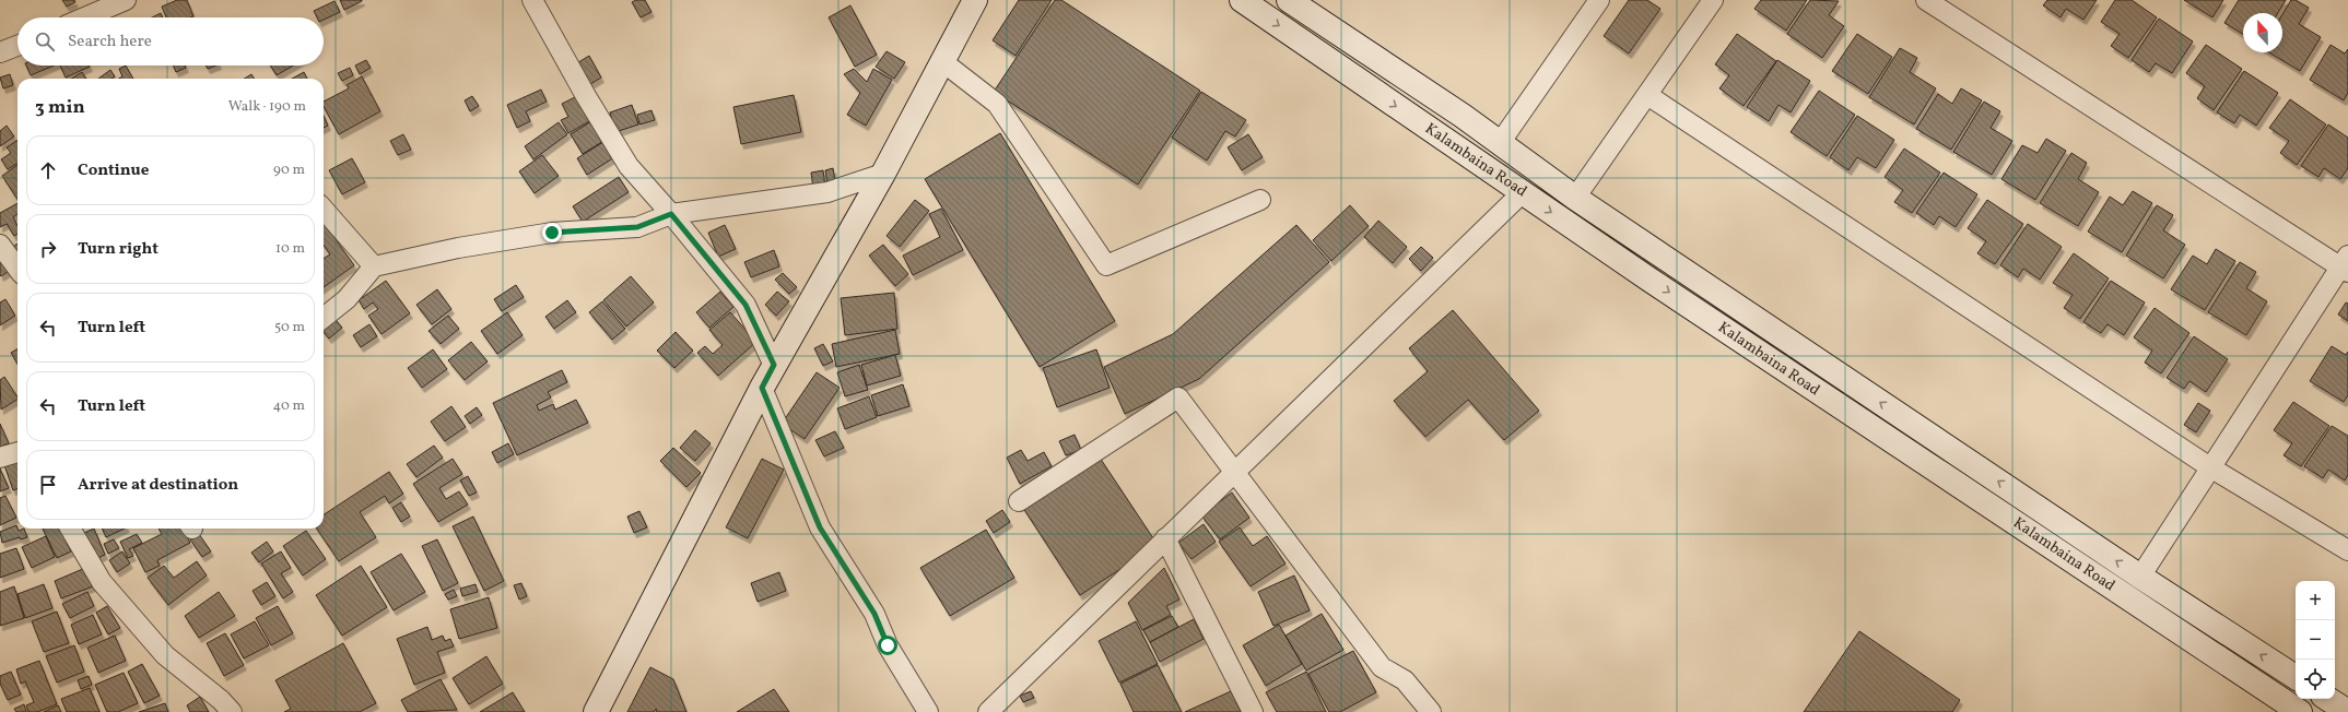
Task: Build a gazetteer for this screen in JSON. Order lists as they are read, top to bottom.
{
  "streets": {
    "main road": ["Kalambaina Road"]
  },
  "north": "top",
  "page": {
    "search": "Search here",
    "heading": ["3 min", "Walk · 190 m"],
    "list": [
      ["Continue", "90 m"],
      ["Turn right", "10 m"],
      ["Turn left", "50 m"],
      ["Turn left", "40 m"],
      "Arrive at destination"
    ],
    "map_buttons": ["+", "−"]
  }
}
